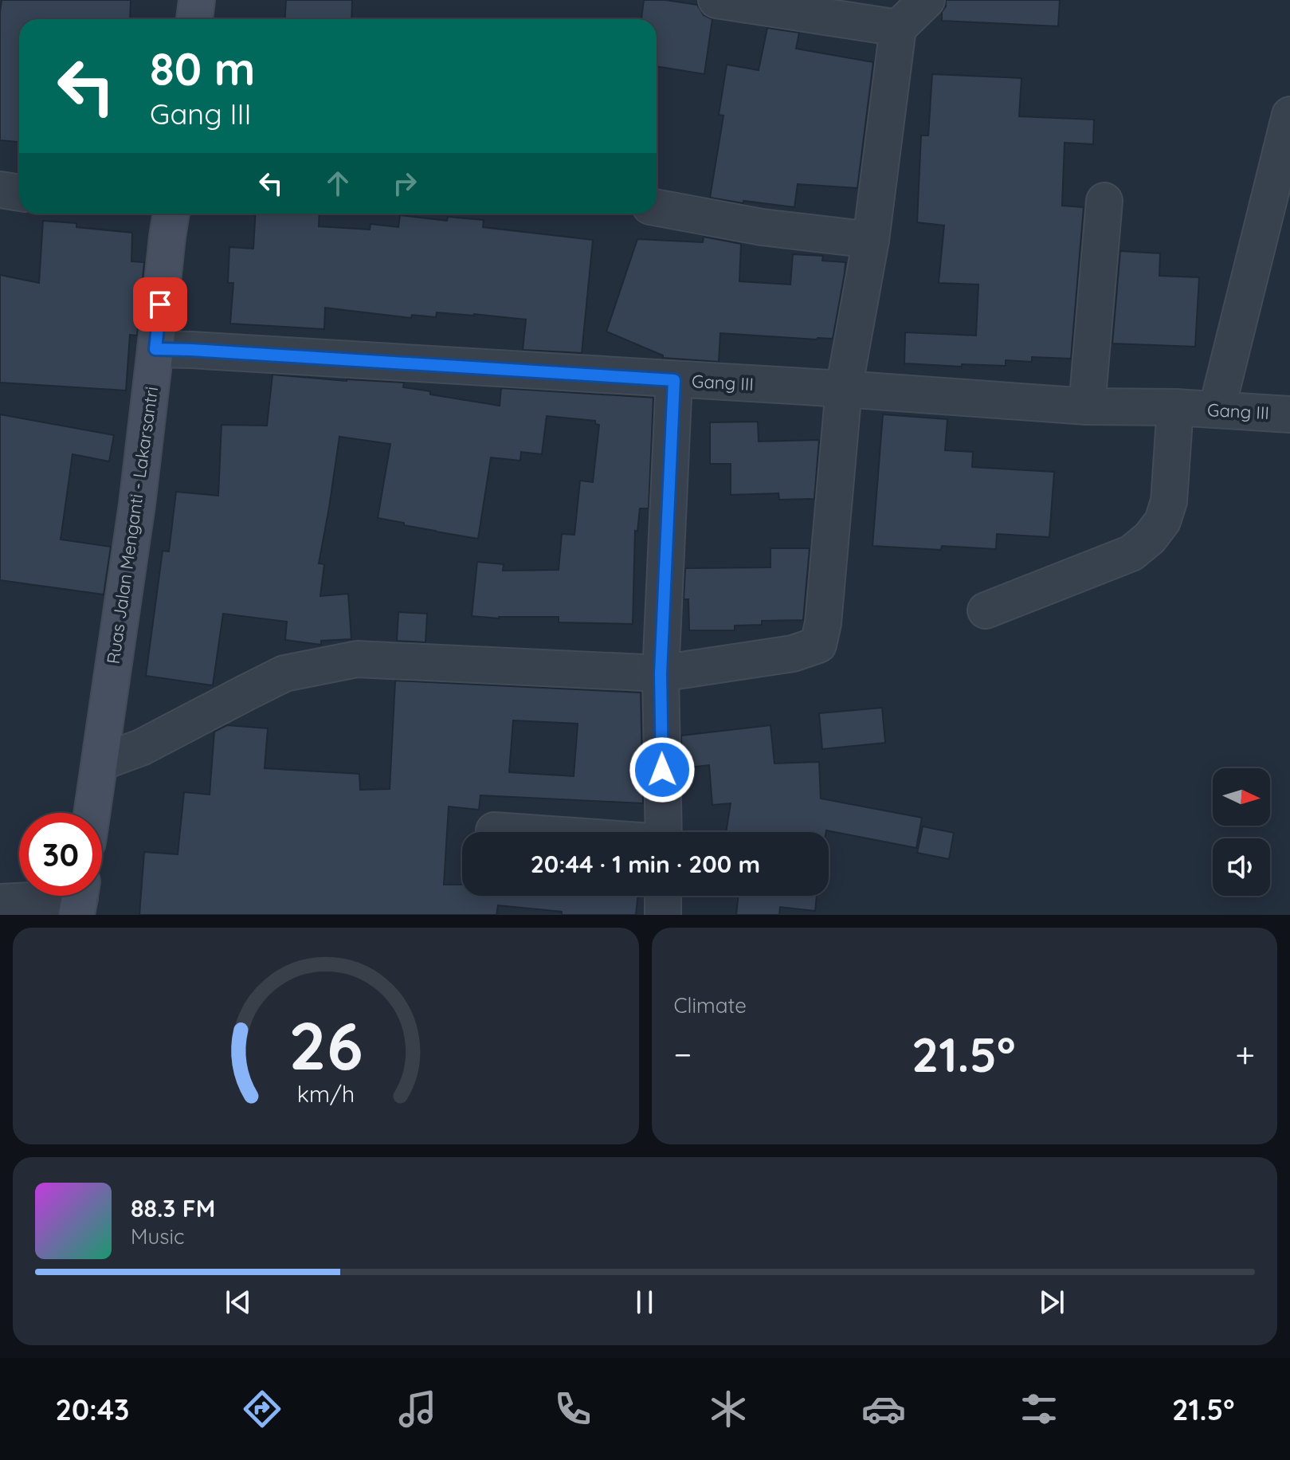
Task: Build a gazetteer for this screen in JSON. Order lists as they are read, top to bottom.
{
  "streets": {
    "main road": ["Ruas Jalan Menganti - Lakarsantri"],
    "street": ["Gang III"]
  },
  "crossings": [
    ["Gang III", "Ruas Jalan Menganti - Lakarsantri"]
  ],
  "north": "right",
  "page": {
    "turn": ["80 m", "Gang III"],
    "limit": "30",
    "trip": "20:44 · 1 min · 200 m",
    "tile": "Climate",
    "heat": ["−", "21.5°", "+"],
    "song": ["88.3 FM", "Music"],
    "tabs": ["20:43", "21.5°"],
    "gauge": ["26", "km/h"]
  }
}
